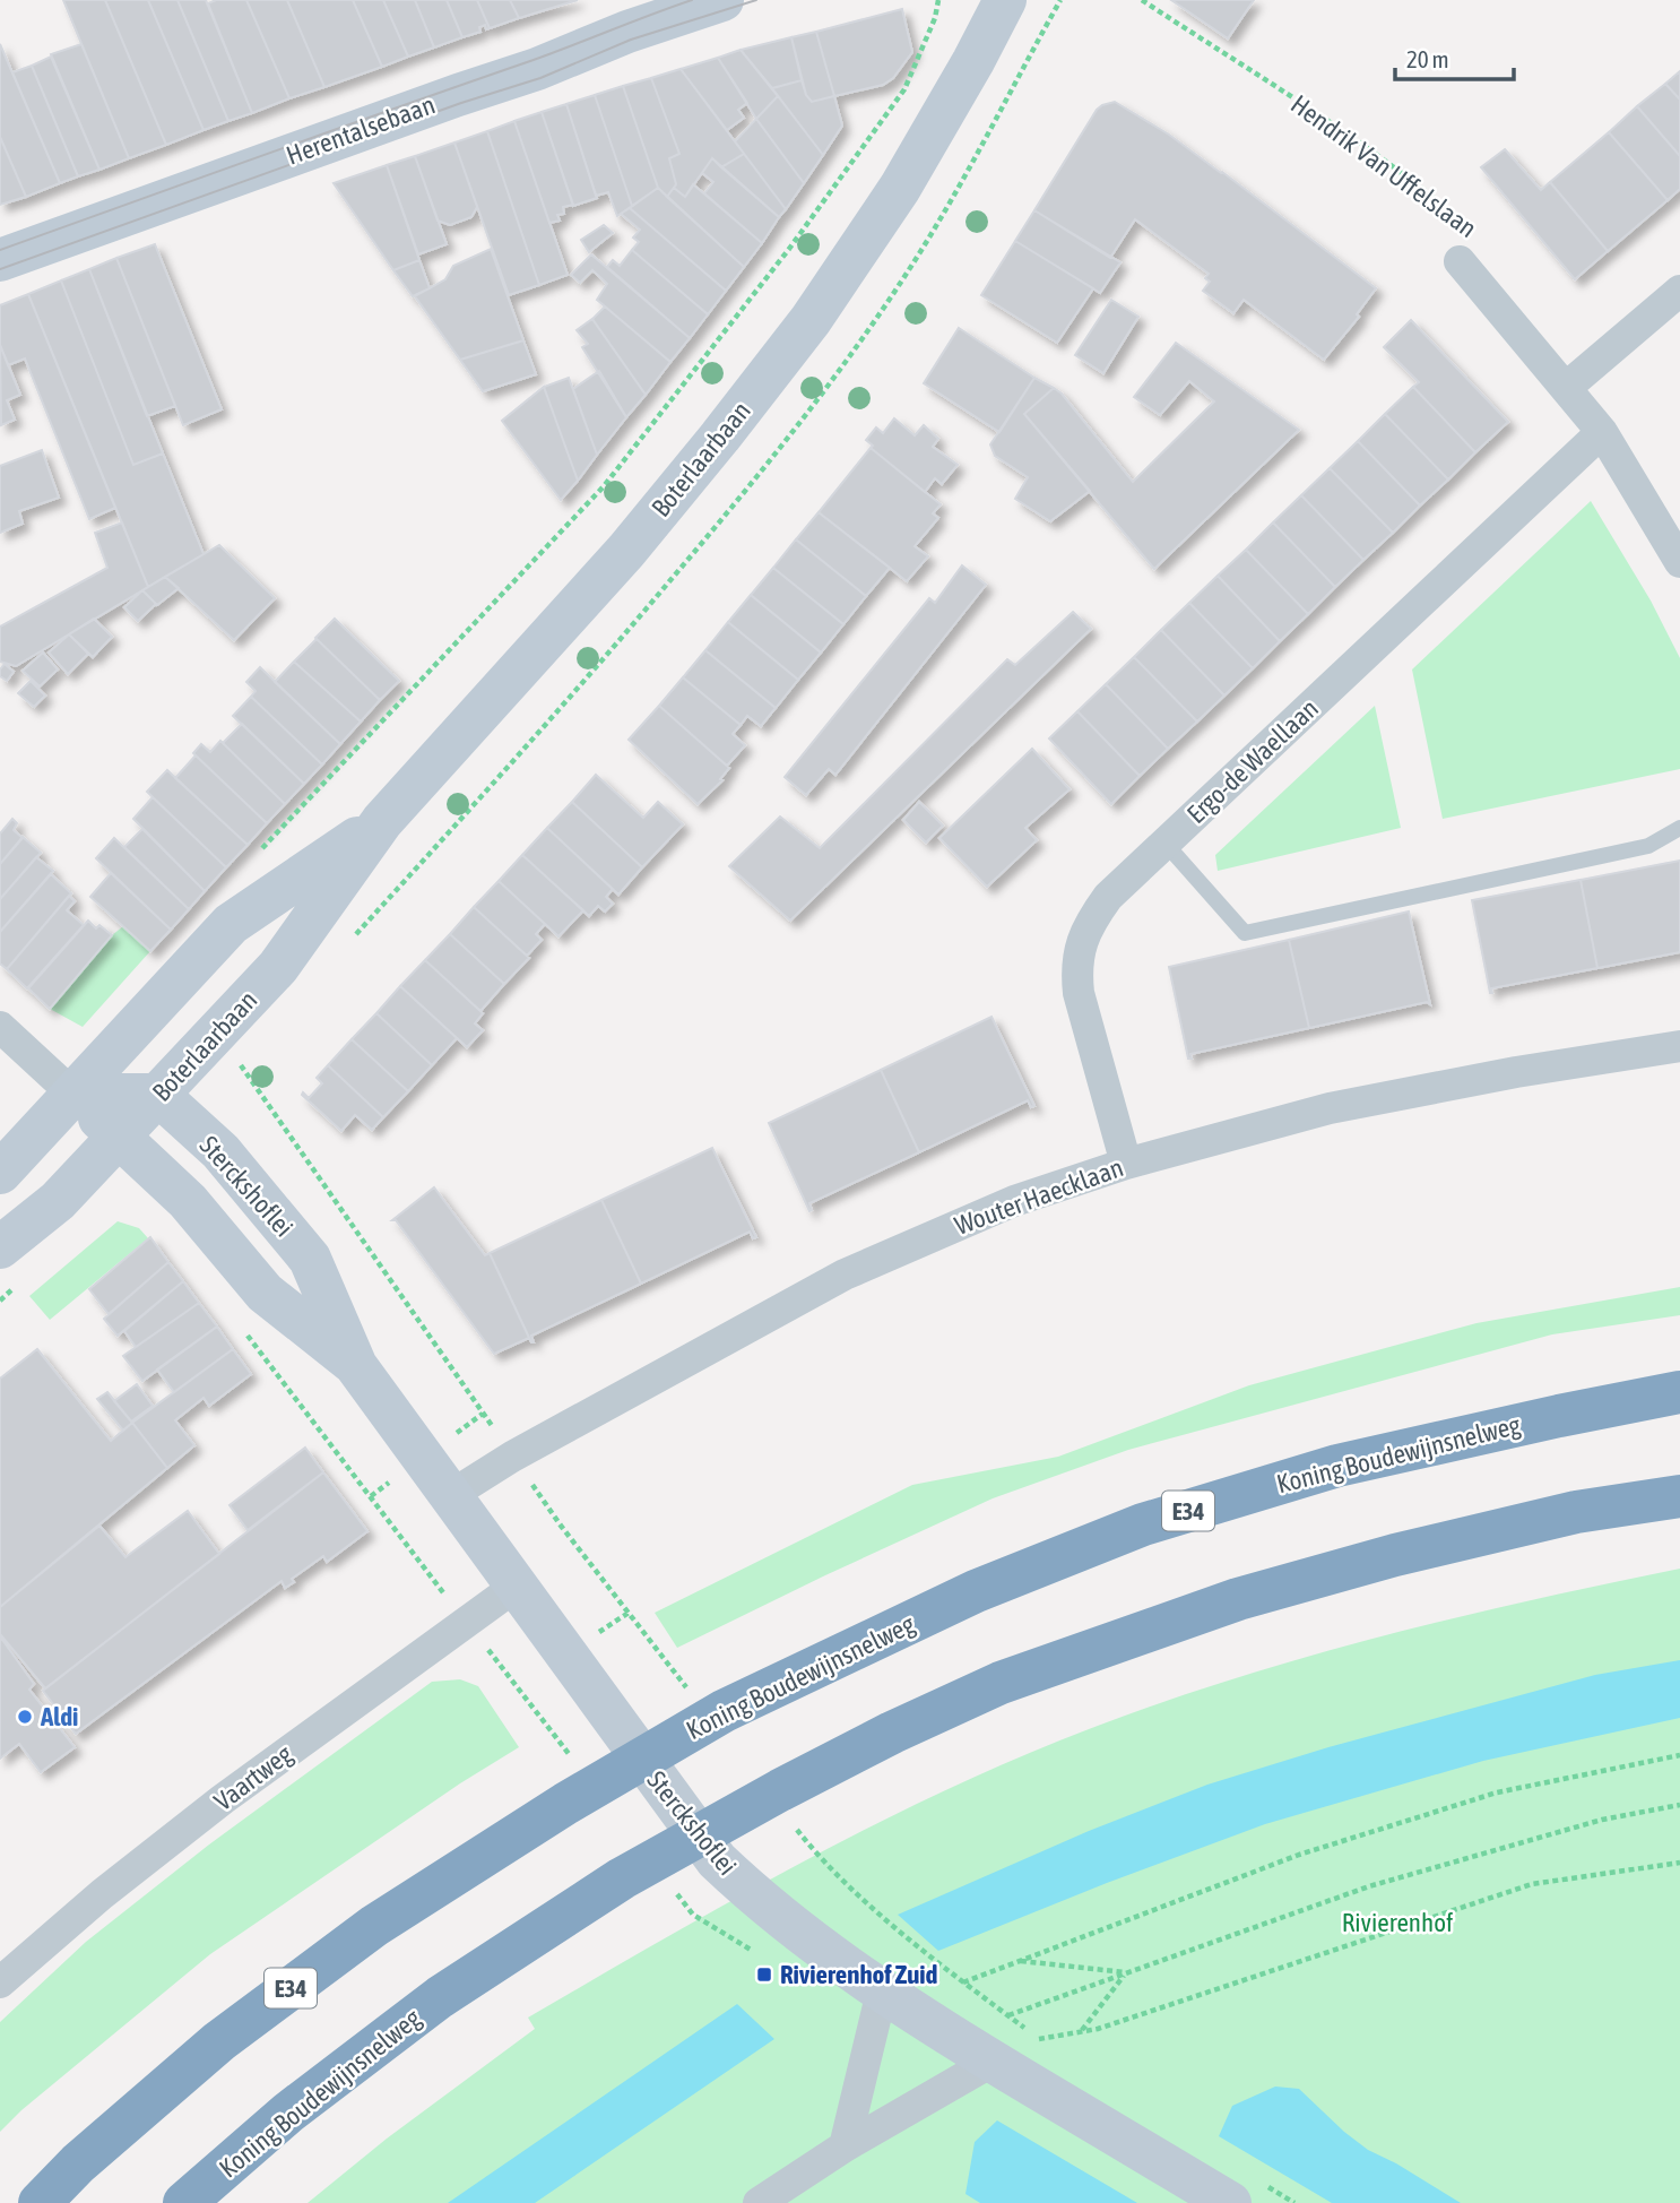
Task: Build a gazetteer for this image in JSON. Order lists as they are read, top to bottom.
{
  "streets": {
    "highway": ["Koning Boudewijnsnelweg", "E34"],
    "street": [
      "Herentalsebaan",
      "Hendrik Van Uffelslaan",
      "Boterlaarbaan",
      "Ergo-de Waellaan",
      "Sterckshoflei",
      "Wouter Haecklaan",
      "Vaartweg"
    ]
  },
  "crossings": [
    ["Hendrik Van Uffelslaan", "Ergo-de Waellaan"],
    ["Boterlaarbaan", "Sterckshoflei"],
    ["Ergo-de Waellaan", "Wouter Haecklaan"],
    ["Sterckshoflei", "Wouter Haecklaan"],
    ["Sterckshoflei", "Vaartweg"]
  ],
  "parks": ["Rivierenhof"],
  "places": {
    "other": ["Aldi"],
    "transit": ["Rivierenhof Zuid"]
  },
  "scale_bar": "20 m"
}
